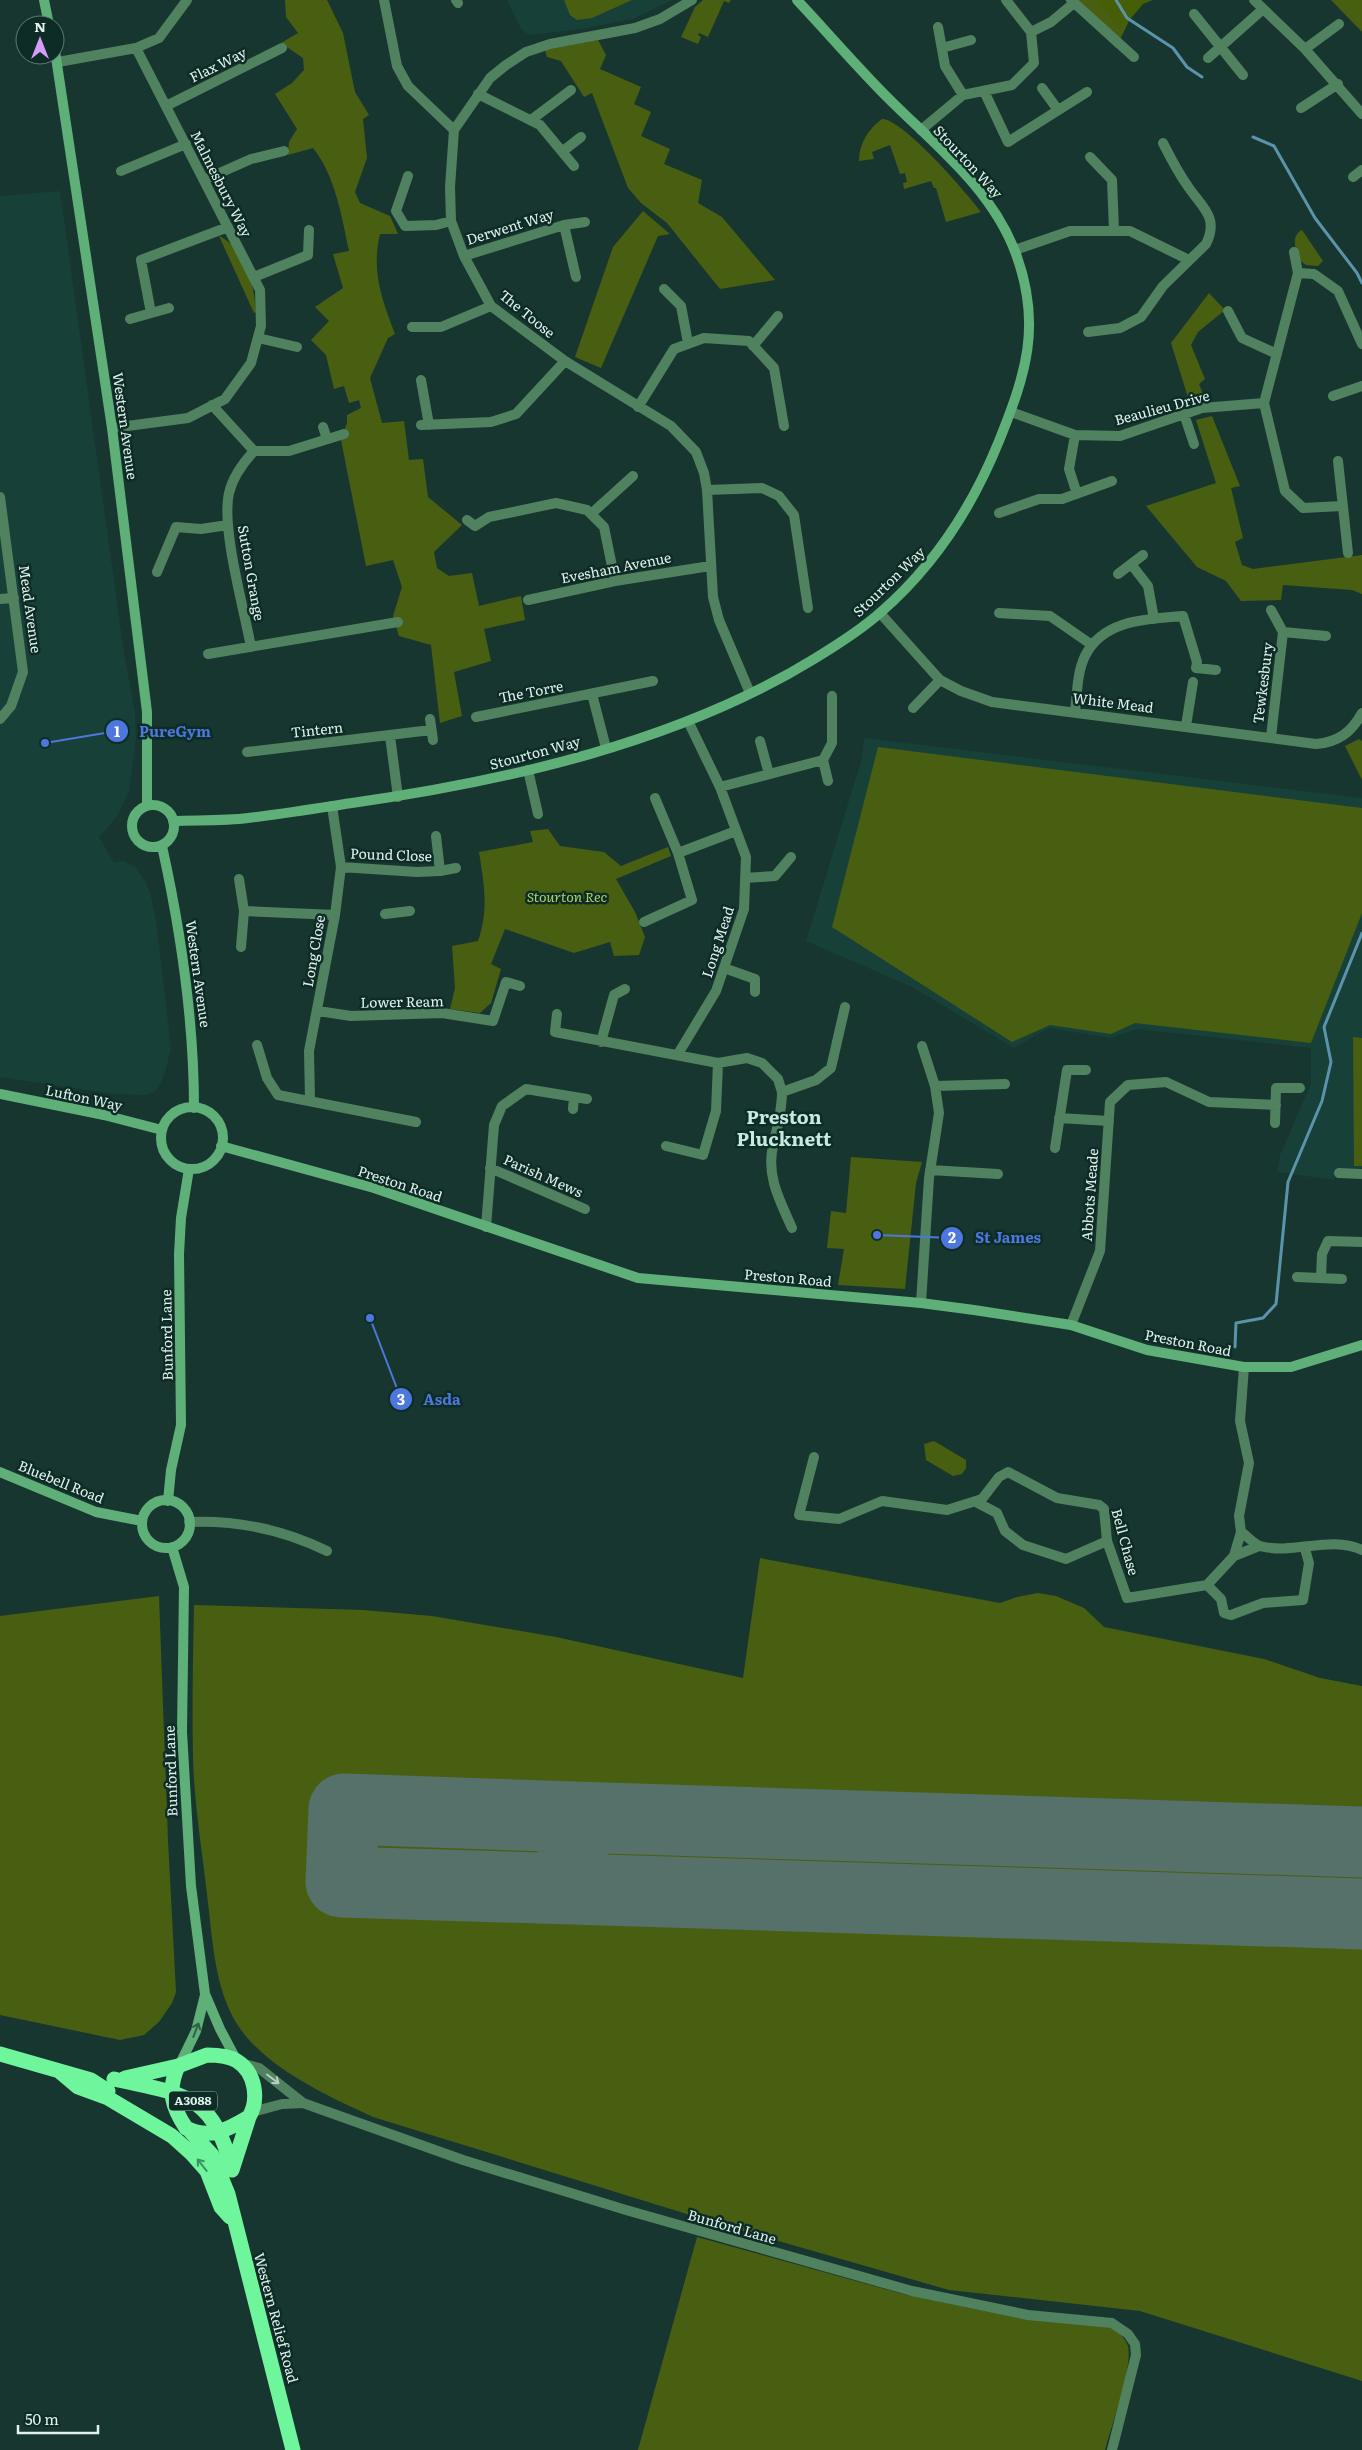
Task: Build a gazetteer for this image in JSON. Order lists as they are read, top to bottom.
{
  "streets": {
    "highway": ["A3088", "Western Relief Road"],
    "street": [
      "Flax Way",
      "Stourton Way",
      "Malmesbury Way",
      "Derwent Way",
      "The Toose",
      "Beaulieu Drive",
      "Western Avenue",
      "Evesham Avenue",
      "Sutton Grange",
      "Mead Avenue",
      "Tewkesbury",
      "The Torre",
      "White Mead",
      "Tintern",
      "Pound Close",
      "Long Mead",
      "Long Close",
      "Lower Ream",
      "Lufton Way",
      "Parish Mews",
      "Preston Road",
      "Abbots Meade",
      "Bunford Lane",
      "Bluebell Road",
      "Bell Chase"
    ]
  },
  "crossings": [
    ["Flax Way", "Malmesbury Way"],
    ["Stourton Way", "The Toose"],
    ["Stourton Way", "Beaulieu Drive"],
    ["Stourton Way", "Western Avenue"],
    ["Stourton Way", "White Mead"],
    ["Stourton Way", "Long Mead"],
    ["Stourton Way", "Long Close"],
    ["Malmesbury Way", "Western Avenue"],
    ["Derwent Way", "The Toose"],
    ["The Toose", "Evesham Avenue"],
    ["Western Avenue", "Lufton Way"],
    ["Western Avenue", "Preston Road"],
    ["Western Avenue", "Bunford Lane"],
    ["Tewkesbury", "White Mead"],
    ["Pound Close", "Long Close"],
    ["Long Close", "Lower Ream"],
    ["Lufton Way", "Preston Road"],
    ["Lufton Way", "Bunford Lane"],
    ["Preston Road", "Abbots Meade"],
    ["Preston Road", "Bunford Lane"],
    ["Bunford Lane", "Bluebell Road"],
    ["Bunford Lane", "A3088"],
    ["Bunford Lane", "Western Relief Road"],
    ["A3088", "Western Relief Road"]
  ],
  "districts": ["Preston Plucknett"],
  "parks": ["Stourton Rec"],
  "places": ["PureGym", "St James", "Asda"],
  "scale_bar": "50 m",
  "north": "top"
}
